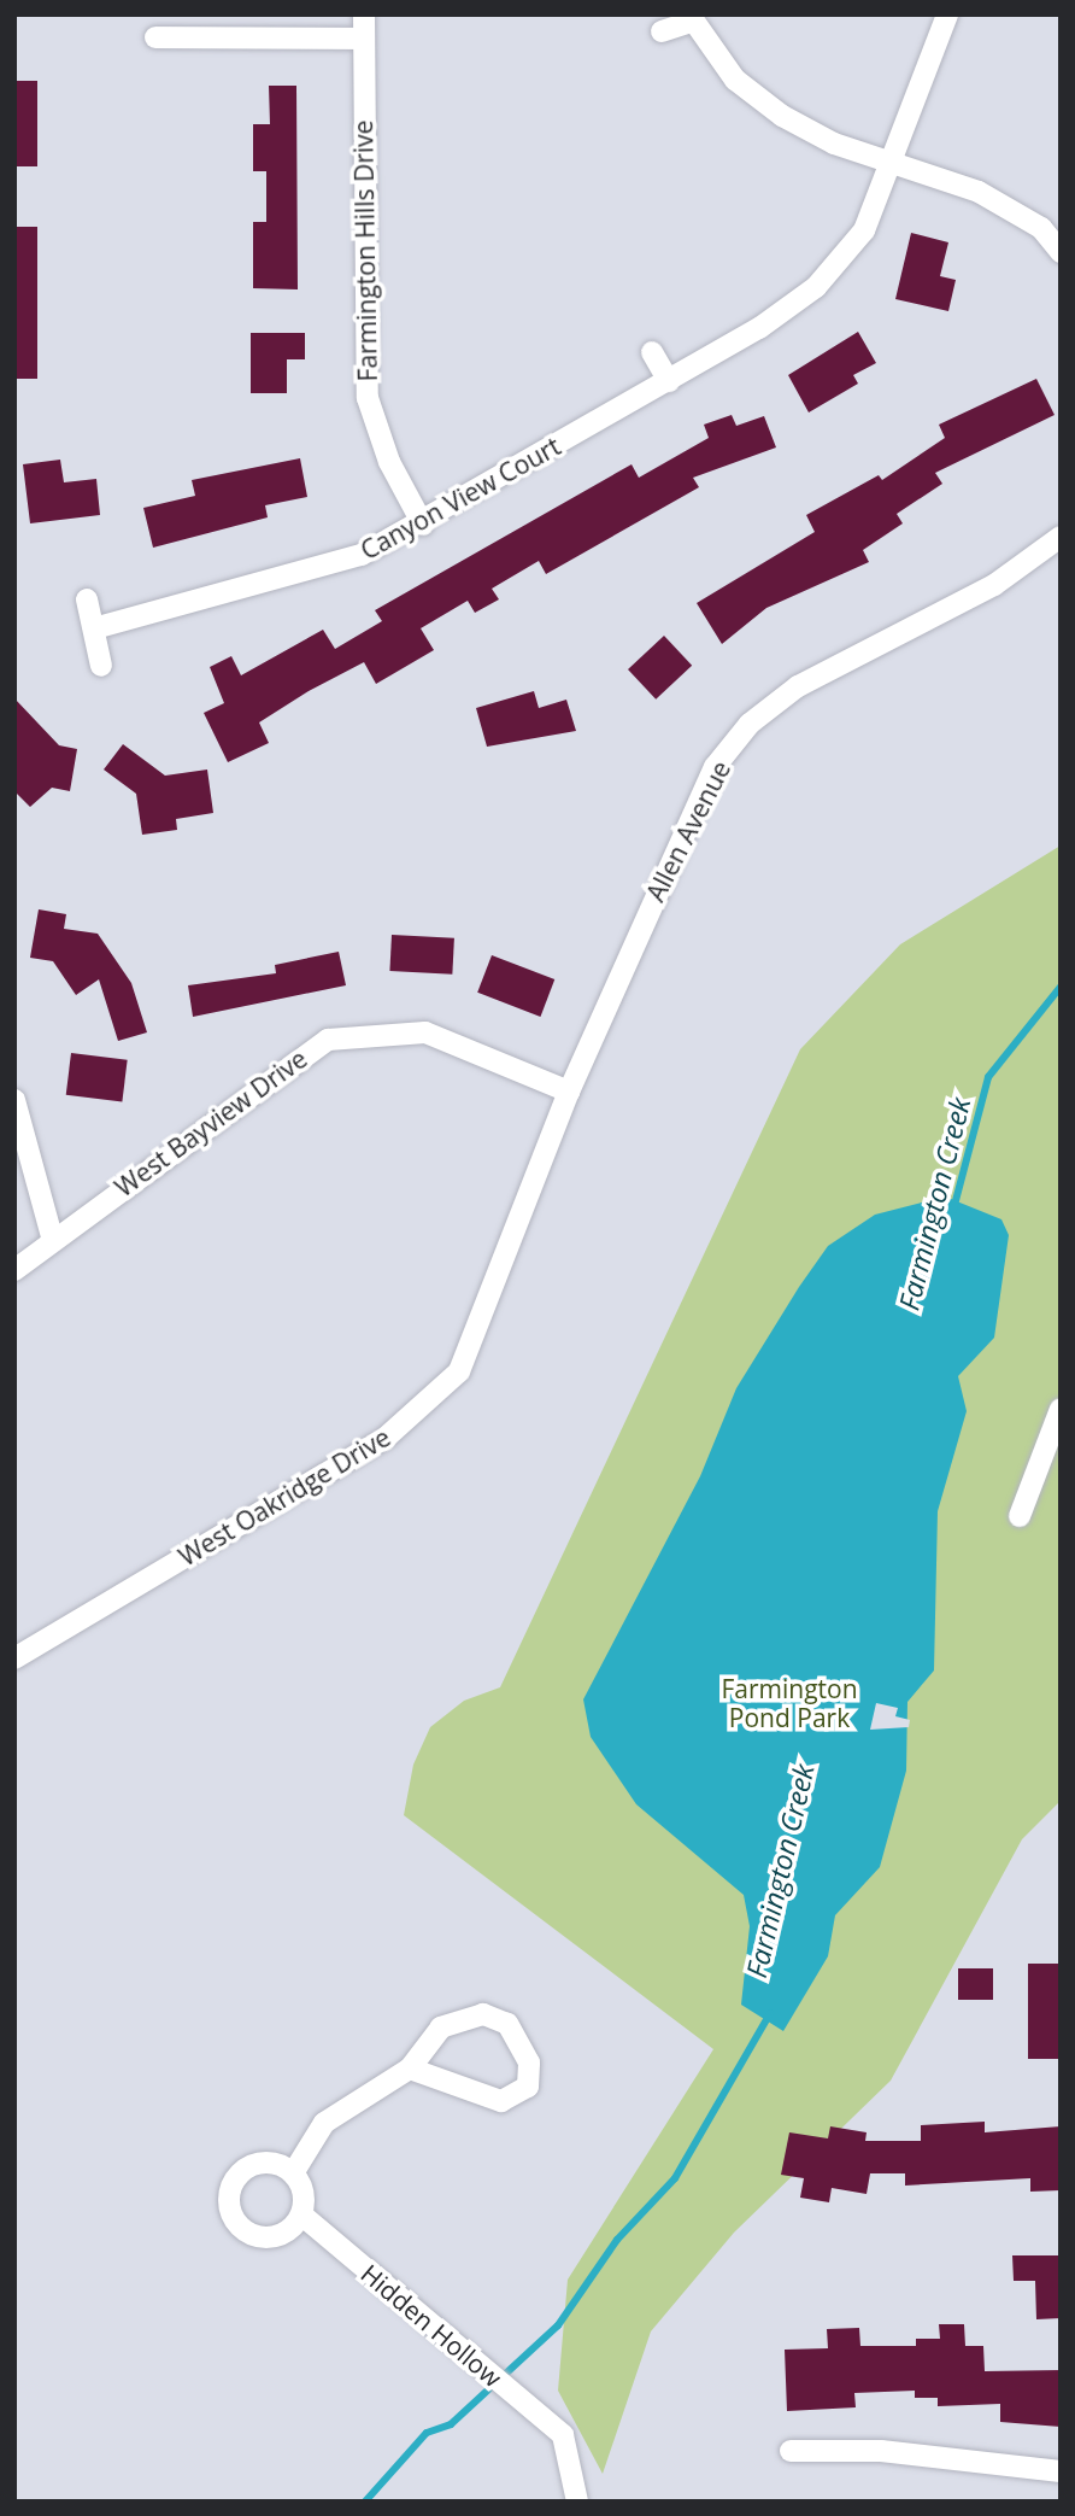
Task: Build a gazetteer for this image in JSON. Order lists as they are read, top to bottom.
{
  "streets": {
    "street": [
      "Farmington Hills Drive",
      "Canyon View Court",
      "Allen Avenue",
      "West Bayview Drive",
      "West Oakridge Drive",
      "Hidden Hollow"
    ]
  },
  "crossings": [
    ["Farmington Hills Drive", "Canyon View Court"],
    ["Allen Avenue", "West Bayview Drive"],
    ["Allen Avenue", "West Oakridge Drive"],
    ["West Bayview Drive", "West Oakridge Drive"]
  ],
  "water": ["Farmington Creek"],
  "parks": ["Farmington Pond Park"]
}
